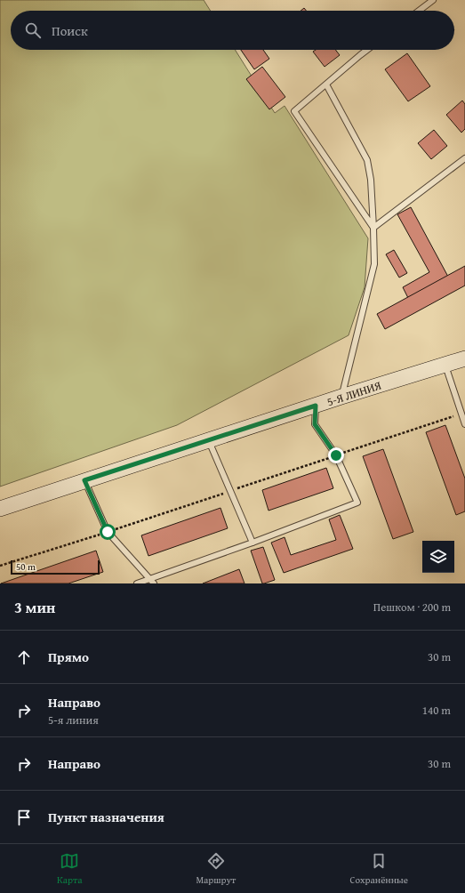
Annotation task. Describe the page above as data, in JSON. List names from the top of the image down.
{
  "streets": {
    "street": ["5-Я ЛИНИЯ"]
  },
  "scale_bar": "50 m",
  "page": {
    "search": "Поиск",
    "scale": "50 m",
    "heading": ["3 мин", "Пешком · 200 m"],
    "list": [
      ["Прямо", "30 m"],
      ["Направо", "5-я линия", "140 m"],
      ["Направо", "30 m"],
      "Пункт назначения"
    ],
    "nav": ["Карта", "Маршрут", "Сохранённые"]
  }
}
